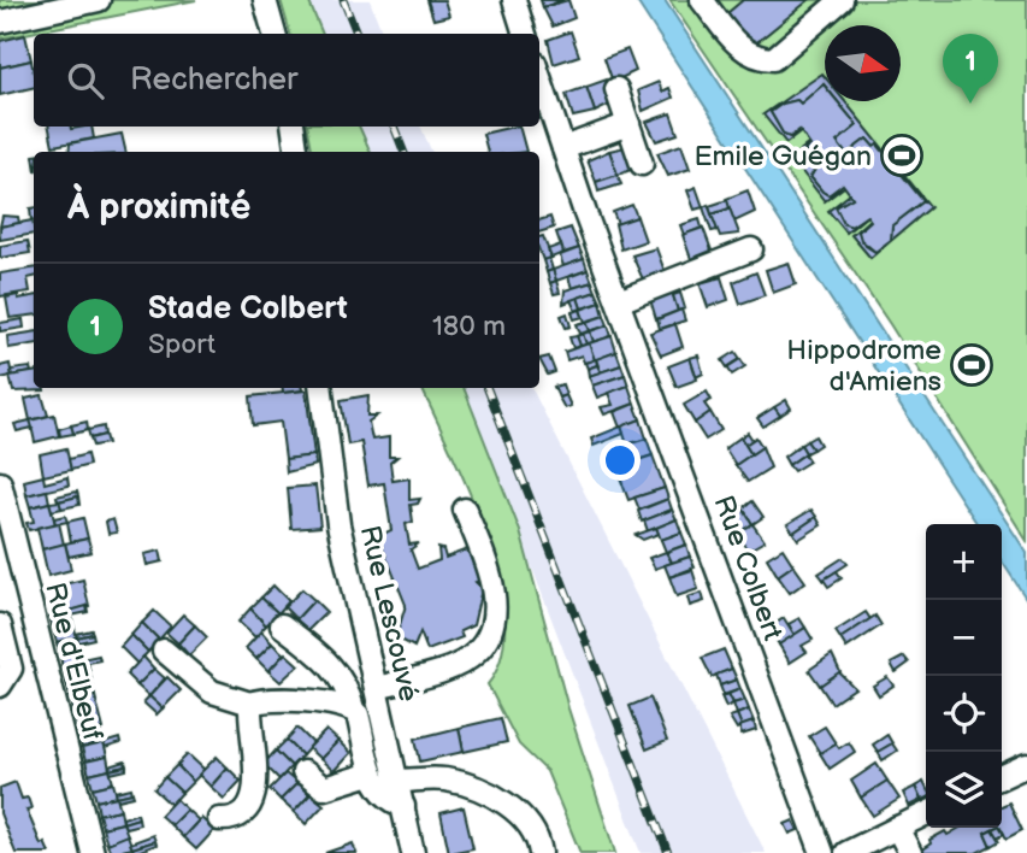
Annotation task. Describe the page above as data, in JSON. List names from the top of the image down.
{
  "streets": {
    "street": ["Rue Colbert", "Rue Lescouvé", "Rue d'Elbeuf"]
  },
  "places": {
    "sports": ["Emile Guégan", "Hippodrome d'Amiens"]
  },
  "north": "right",
  "page": {
    "pins": "1",
    "search": "Rechercher",
    "heading": "À proximité",
    "list": [
      {
        "mark": "1",
        "name": "Stade Colbert",
        "note": "Sport",
        "value": "180 m"
      }
    ],
    "map_buttons": ["+", "−"]
  }
}
